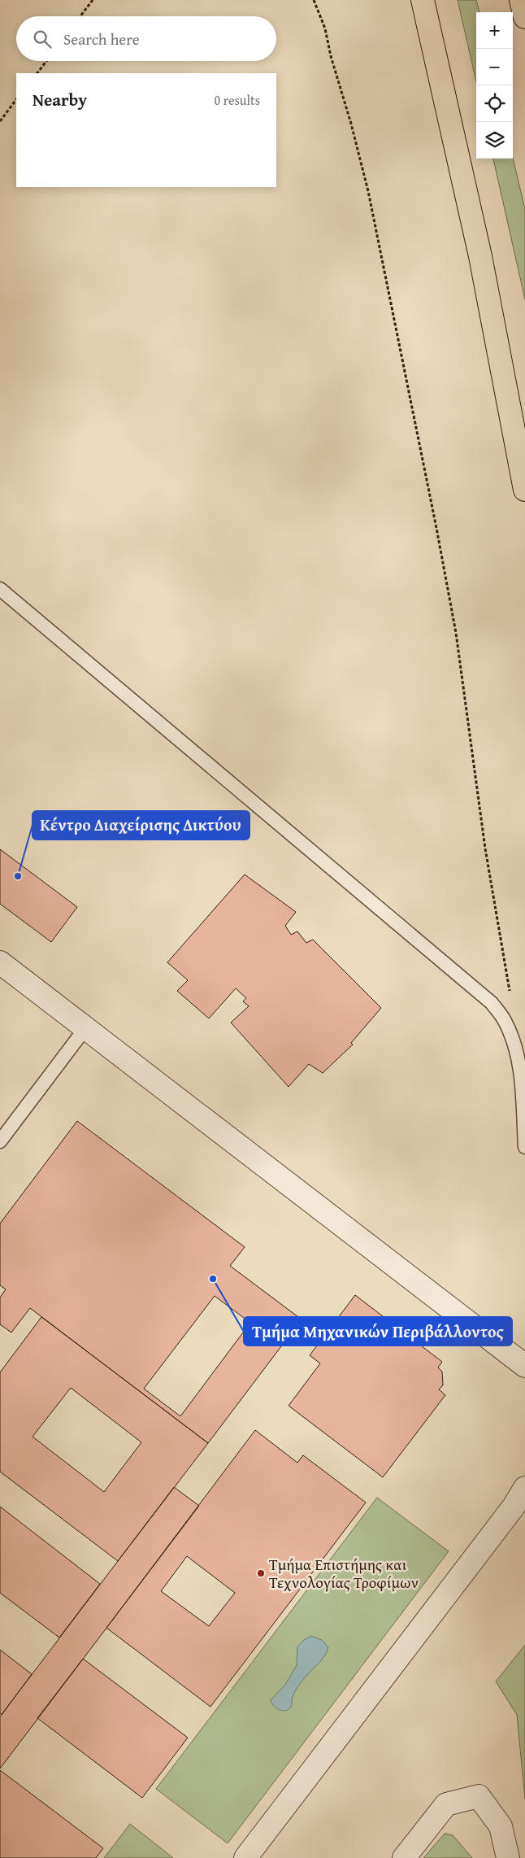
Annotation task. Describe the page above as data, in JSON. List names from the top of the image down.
{
  "places": ["Κέντρο Διαχείρισης Δικτύου", "Τμήμα Μηχανικών Περιβάλλοντος", "Τμήμα Επιστήμης και Τεχνολογίας Τροφίμων"],
  "page": {
    "map_buttons": ["+", "−"],
    "search": "Search here",
    "heading": ["Nearby", "0 results"]
  }
}
